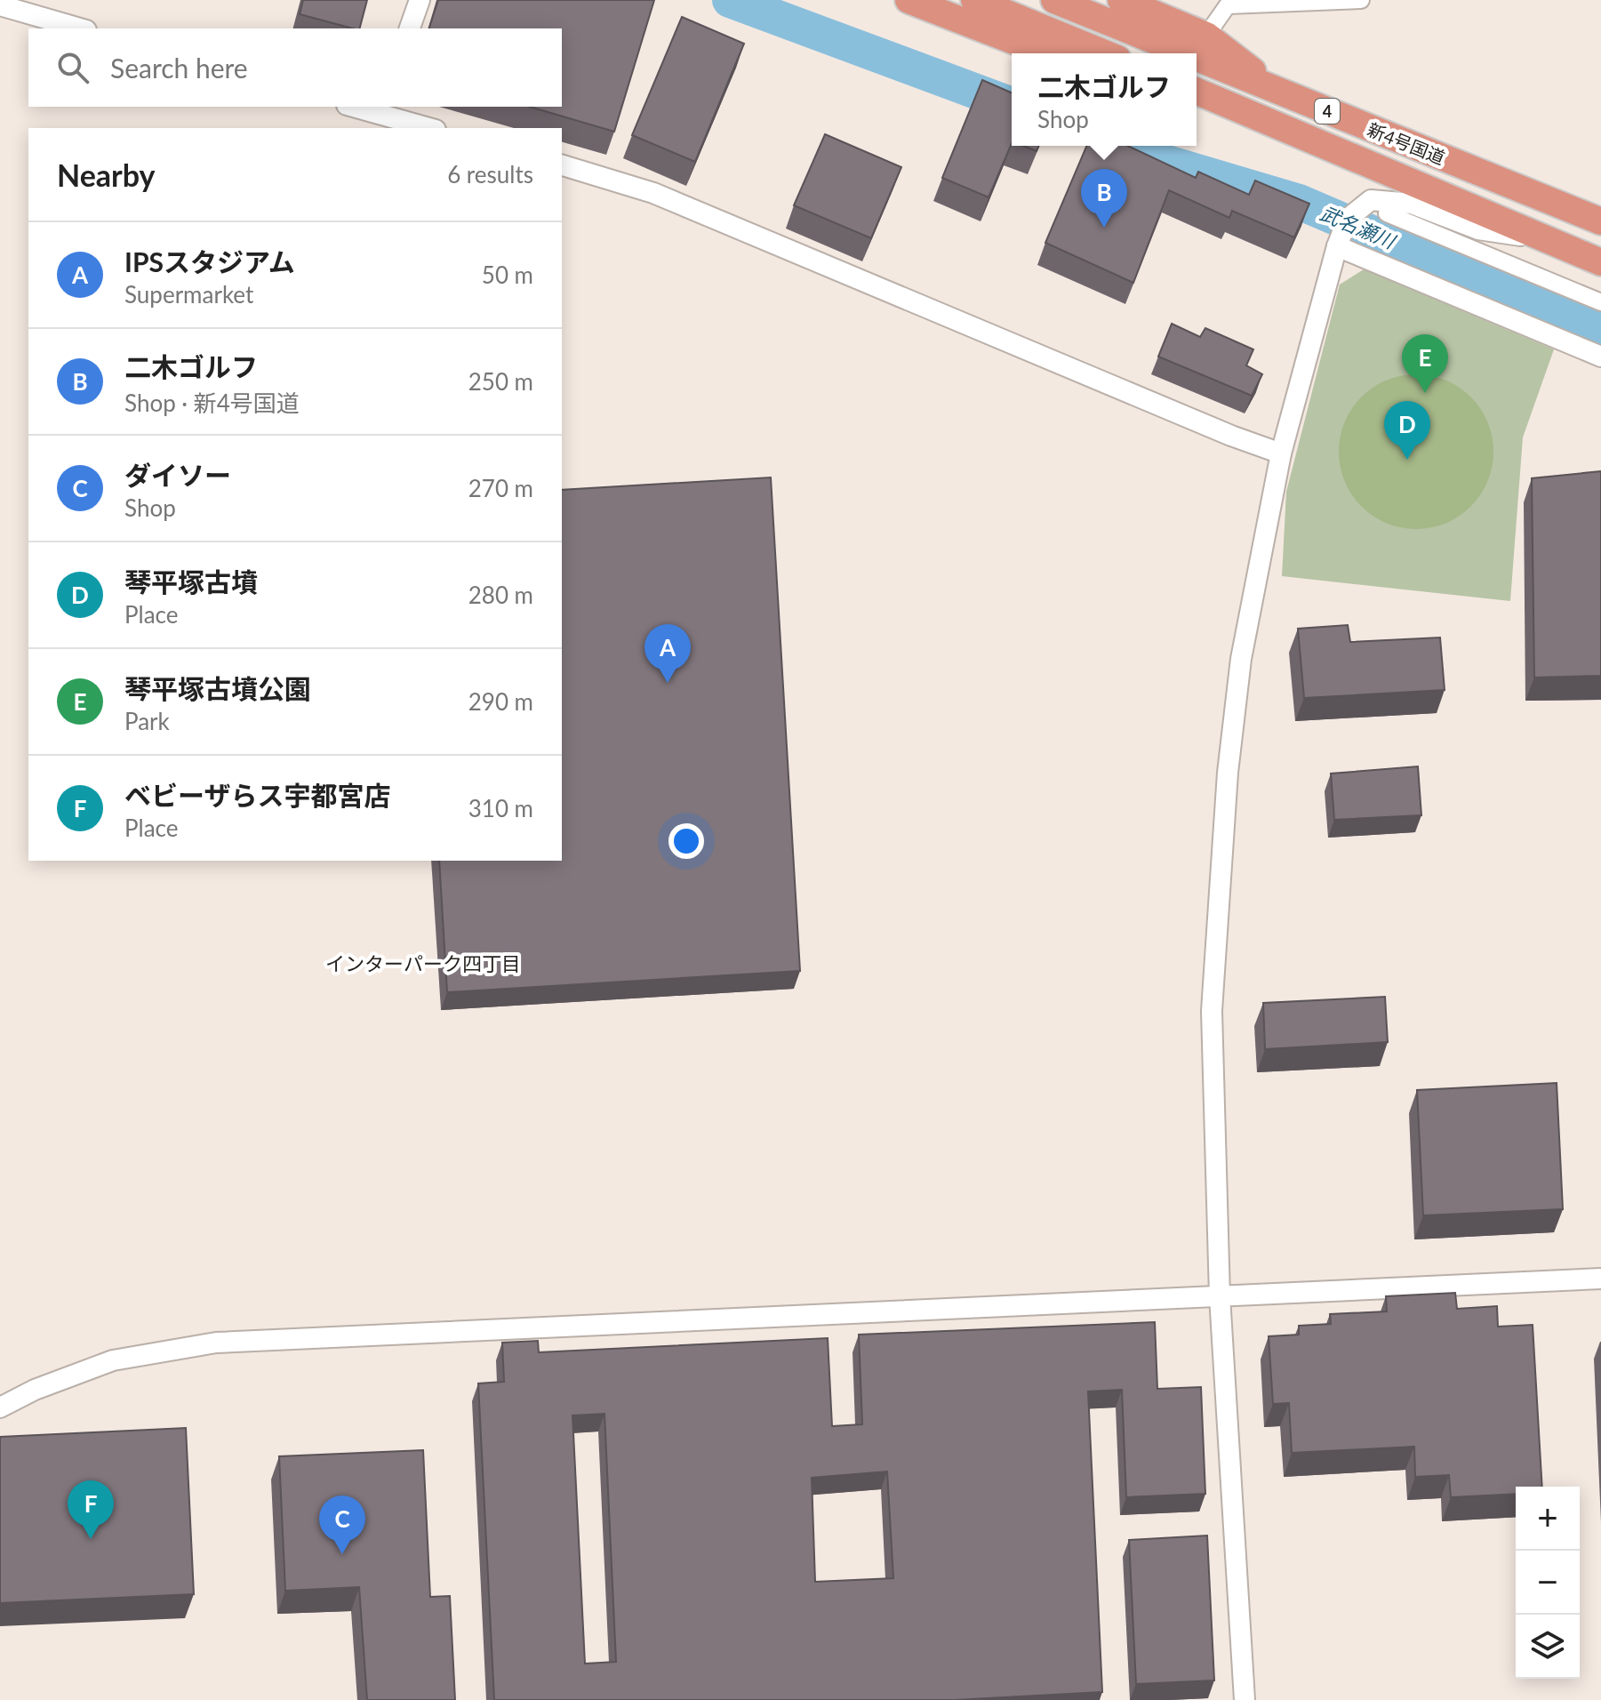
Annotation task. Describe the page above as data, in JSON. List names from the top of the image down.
{
  "streets": {
    "highway": ["4", "新4号国道"]
  },
  "districts": ["インターパーク四丁目"],
  "water": ["武名瀬川"],
  "page": {
    "search": "Search here",
    "popup": ["二木ゴルフ", "Shop"],
    "heading": ["Nearby", "6 results"],
    "pins": [
      "B",
      "E",
      "D",
      "A",
      "F",
      "C"
    ],
    "list": [
      {
        "mark": "A",
        "name": "IPSスタジアム",
        "note": "Supermarket",
        "value": "50 m"
      },
      {
        "mark": "B",
        "name": "二木ゴルフ",
        "note": "Shop · 新4号国道",
        "value": "250 m"
      },
      {
        "mark": "C",
        "name": "ダイソー",
        "note": "Shop",
        "value": "270 m"
      },
      {
        "mark": "D",
        "name": "琴平塚古墳",
        "note": "Place",
        "value": "280 m"
      },
      {
        "mark": "E",
        "name": "琴平塚古墳公園",
        "note": "Park",
        "value": "290 m"
      },
      {
        "mark": "F",
        "name": "ベビーザらス宇都宮店",
        "note": "Place",
        "value": "310 m"
      }
    ],
    "map_buttons": ["+", "−"]
  }
}
